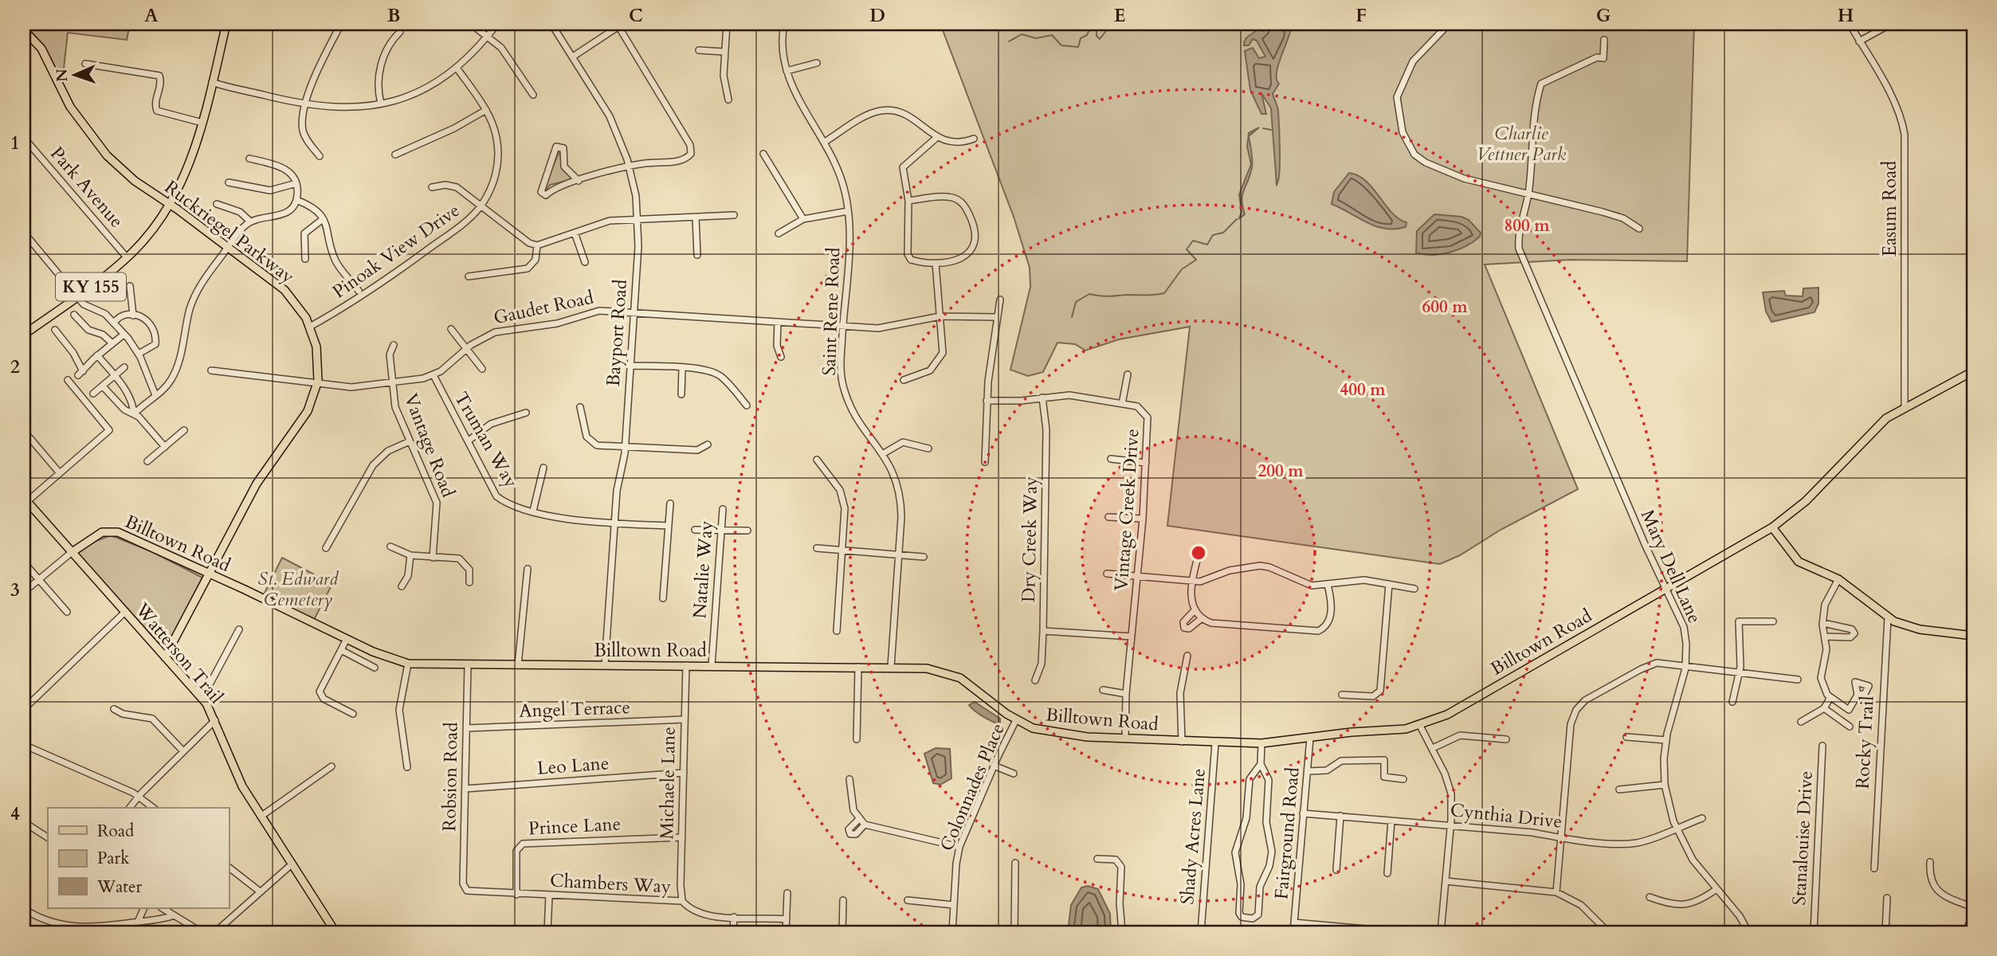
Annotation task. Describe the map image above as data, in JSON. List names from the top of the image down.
{
  "streets": {
    "main road": [
      "Ruckriegel Parkway",
      "KY 155",
      "Billtown Road",
      "Watterson Trail"
    ],
    "street": [
      "Park Avenue",
      "Easum Road",
      "Pinoak View Drive",
      "Gaudet Road",
      "Saint Rene Road",
      "Bayport Road",
      "Truman Way",
      "Vantage Road",
      "Vintage Creek Drive",
      "Dry Creek Way",
      "Mary Dell Lane",
      "Natalie Way",
      "Angel Terrace",
      "Rocky Trail",
      "Leo Lane",
      "Robsion Road",
      "Michaele Lane",
      "Colonnades Place",
      "Cynthia Drive",
      "Prince Lane",
      "Fairground Road",
      "Shady Acres Lane",
      "Stanalouise Drive",
      "Chambers Way"
    ]
  },
  "crossings": [
    ["Park Avenue", "KY 155"],
    ["Easum Road", "Billtown Road"],
    ["Ruckriegel Parkway", "Pinoak View Drive"],
    ["Ruckriegel Parkway", "KY 155"],
    ["Ruckriegel Parkway", "Gaudet Road"],
    ["Ruckriegel Parkway", "Billtown Road"],
    ["Ruckriegel Parkway", "Watterson Trail"],
    ["Gaudet Road", "Saint Rene Road"],
    ["Gaudet Road", "Bayport Road"],
    ["Gaudet Road", "Truman Way"],
    ["Gaudet Road", "Vantage Road"],
    ["Saint Rene Road", "Billtown Road"],
    ["Bayport Road", "Truman Way"],
    ["Bayport Road", "Billtown Road"],
    ["Vintage Creek Drive", "Dry Creek Way"],
    ["Vintage Creek Drive", "Billtown Road"],
    ["Billtown Road", "Mary Dell Lane"],
    ["Billtown Road", "Natalie Way"],
    ["Billtown Road", "Watterson Trail"],
    ["Billtown Road", "Robsion Road"],
    ["Billtown Road", "Michaele Lane"],
    ["Billtown Road", "Colonnades Place"],
    ["Billtown Road", "Fairground Road"],
    ["Billtown Road", "Shady Acres Lane"],
    ["Mary Dell Lane", "Cynthia Drive"],
    ["Angel Terrace", "Robsion Road"],
    ["Angel Terrace", "Michaele Lane"],
    ["Leo Lane", "Robsion Road"],
    ["Leo Lane", "Michaele Lane"],
    ["Robsion Road", "Chambers Way"],
    ["Michaele Lane", "Prince Lane"],
    ["Michaele Lane", "Chambers Way"],
    ["Cynthia Drive", "Fairground Road"],
    ["Prince Lane", "Chambers Way"]
  ],
  "parks": ["Charlie Vettner Park", "St. Edward Cemetery"],
  "legend": ["Road", "Park", "Water"],
  "north": "left",
  "grid": {
    "columns": [
      "A",
      "B",
      "C",
      "D",
      "E",
      "F",
      "G",
      "H"
    ],
    "rows": [
      "1",
      "2",
      "3",
      "4"
    ]
  },
  "rings": [
    "800 m",
    "600 m",
    "400 m",
    "200 m"
  ]
}
